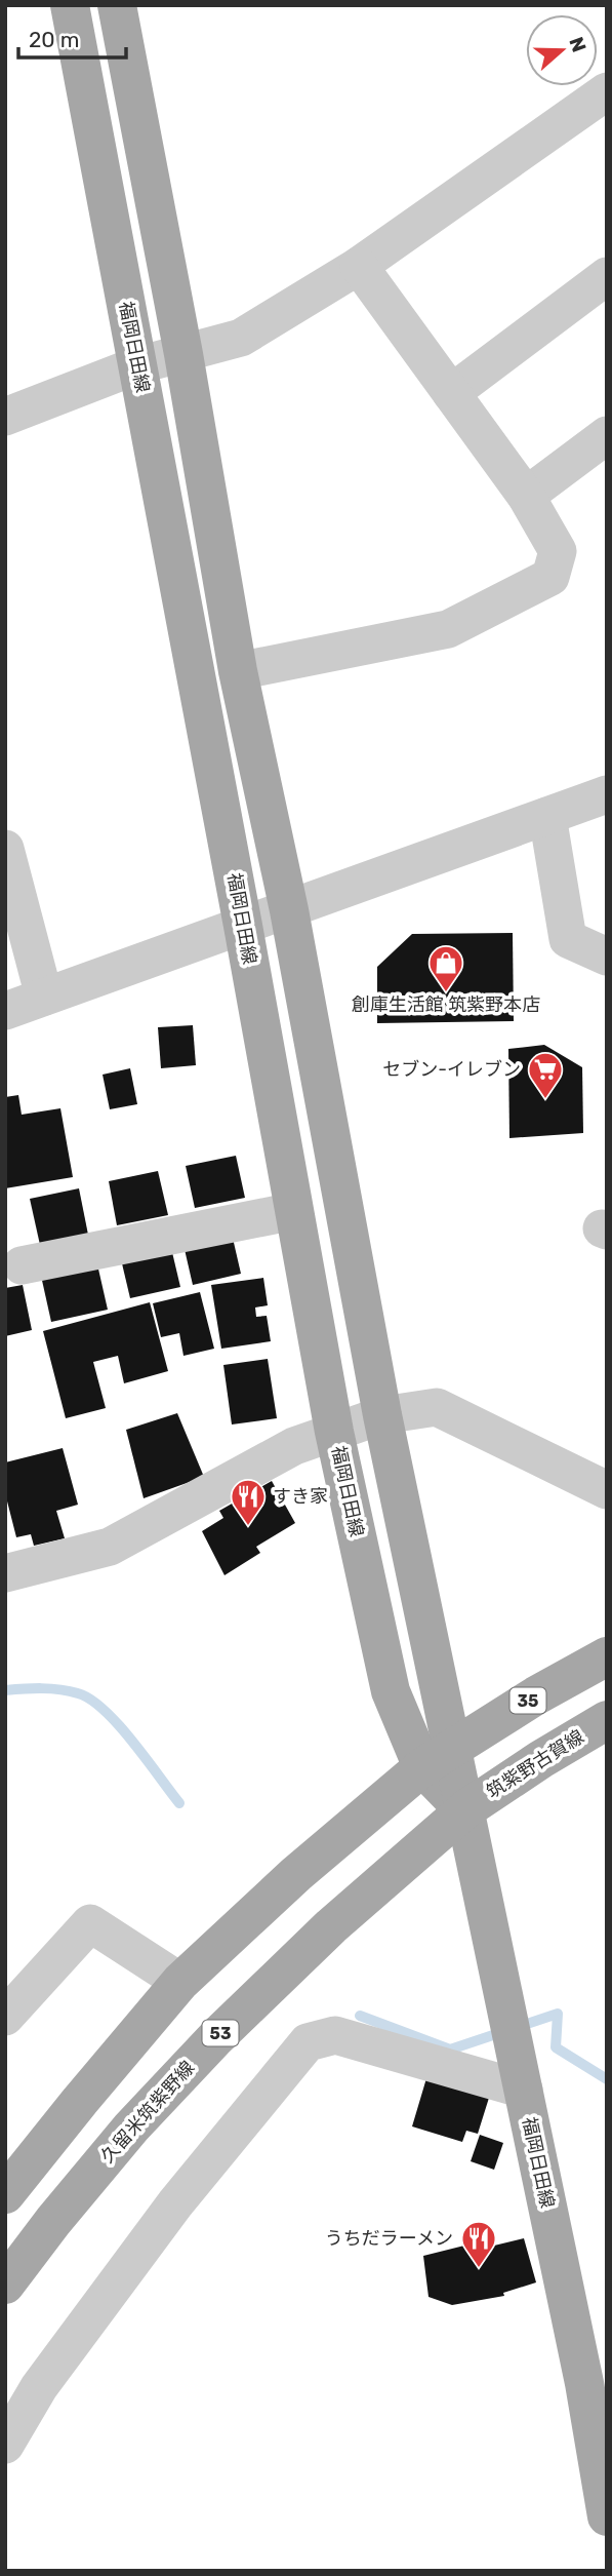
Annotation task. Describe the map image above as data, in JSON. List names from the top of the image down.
{
  "streets": {
    "main road": [
      "福岡日田線",
      "35",
      "筑紫野古賀線",
      "53",
      "久留米筑紫野線"
    ]
  },
  "crossings": [
    ["福岡日田線", "35"],
    ["福岡日田線", "筑紫野古賀線"],
    ["福岡日田線", "久留米筑紫野線"],
    ["筑紫野古賀線", "久留米筑紫野線"]
  ],
  "places": {
    "shop": ["創庫生活館 筑紫野本店"],
    "supermarket": ["セブン-イレブン"],
    "restaurant": ["すき家", "うちだラーメン"]
  },
  "scale_bar": "20 m",
  "north": "right"
}
